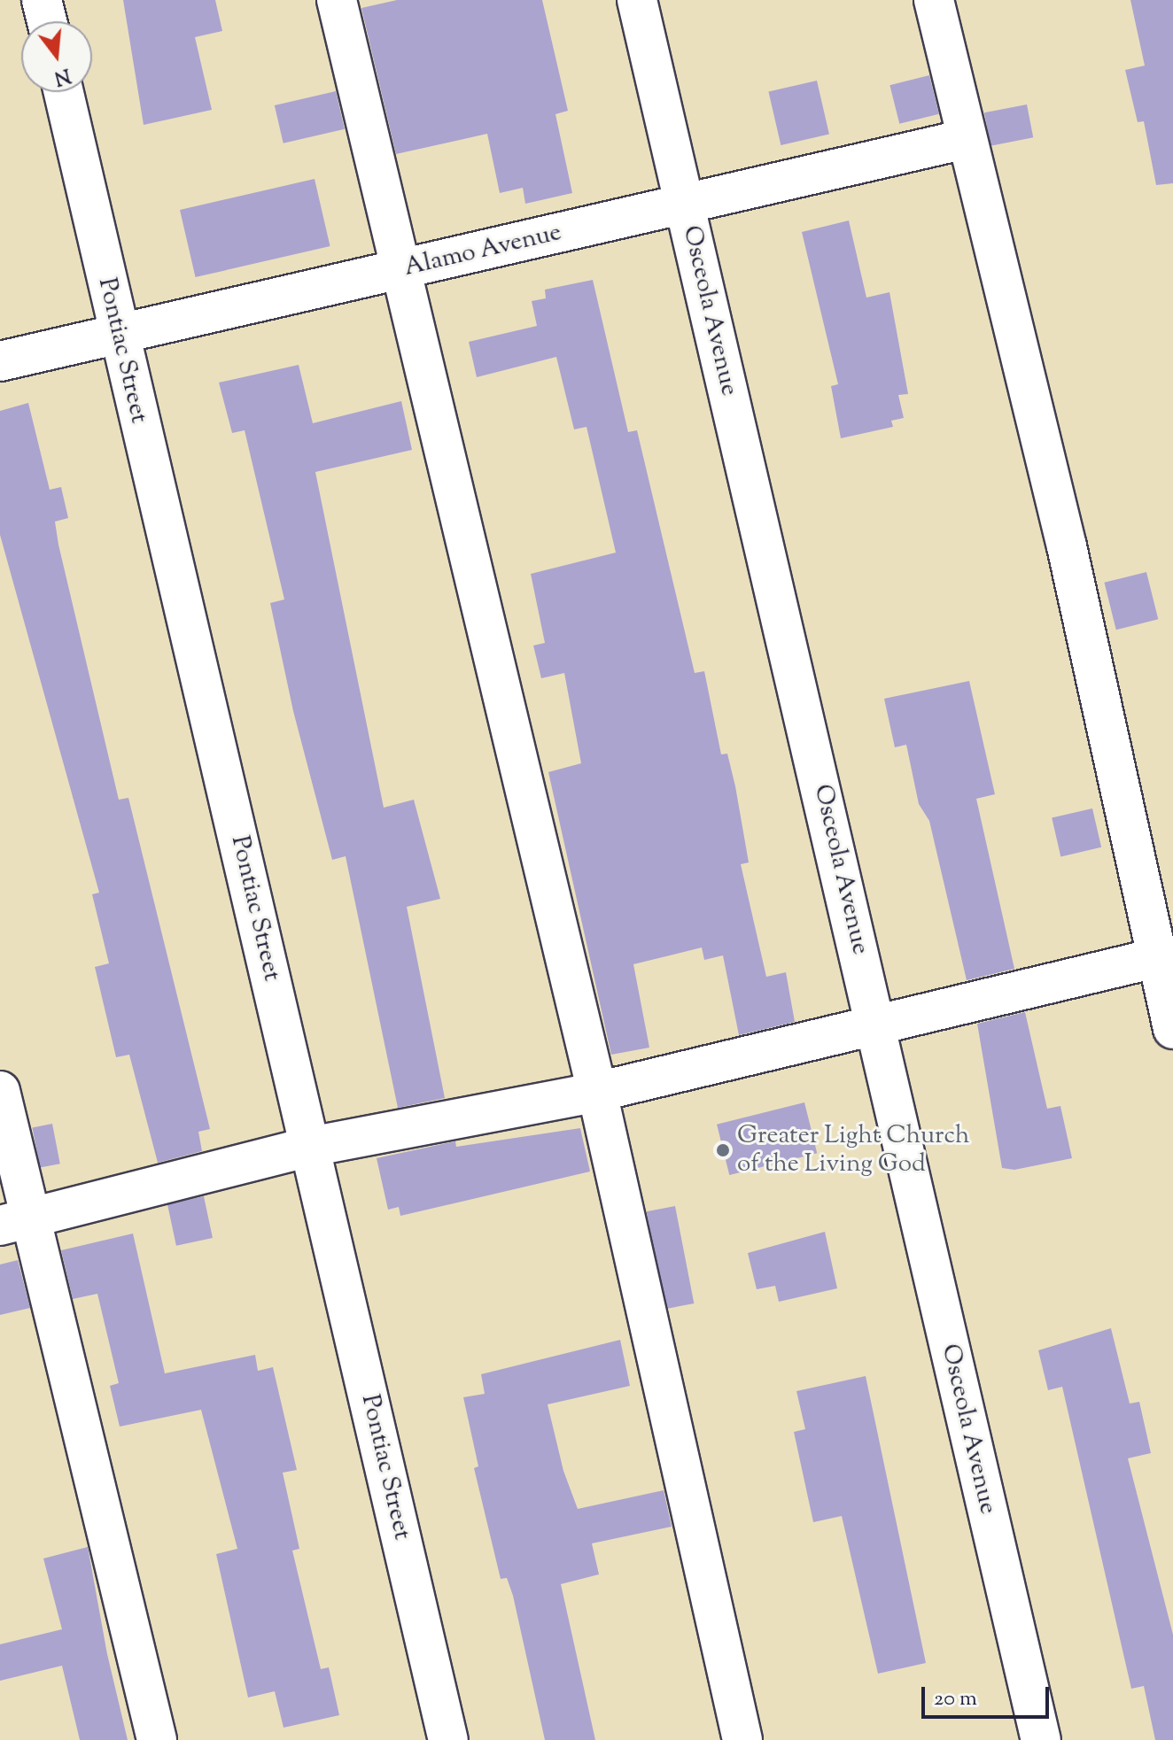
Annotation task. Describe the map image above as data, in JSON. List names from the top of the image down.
{
  "streets": {
    "street": ["Alamo Avenue", "Osceola Avenue", "Pontiac Street"]
  },
  "crossings": [
    ["Alamo Avenue", "Osceola Avenue"],
    ["Alamo Avenue", "Pontiac Street"]
  ],
  "places": ["Greater Light Church of the Living God"],
  "scale_bar": "20 m",
  "north": "bottom"
}
